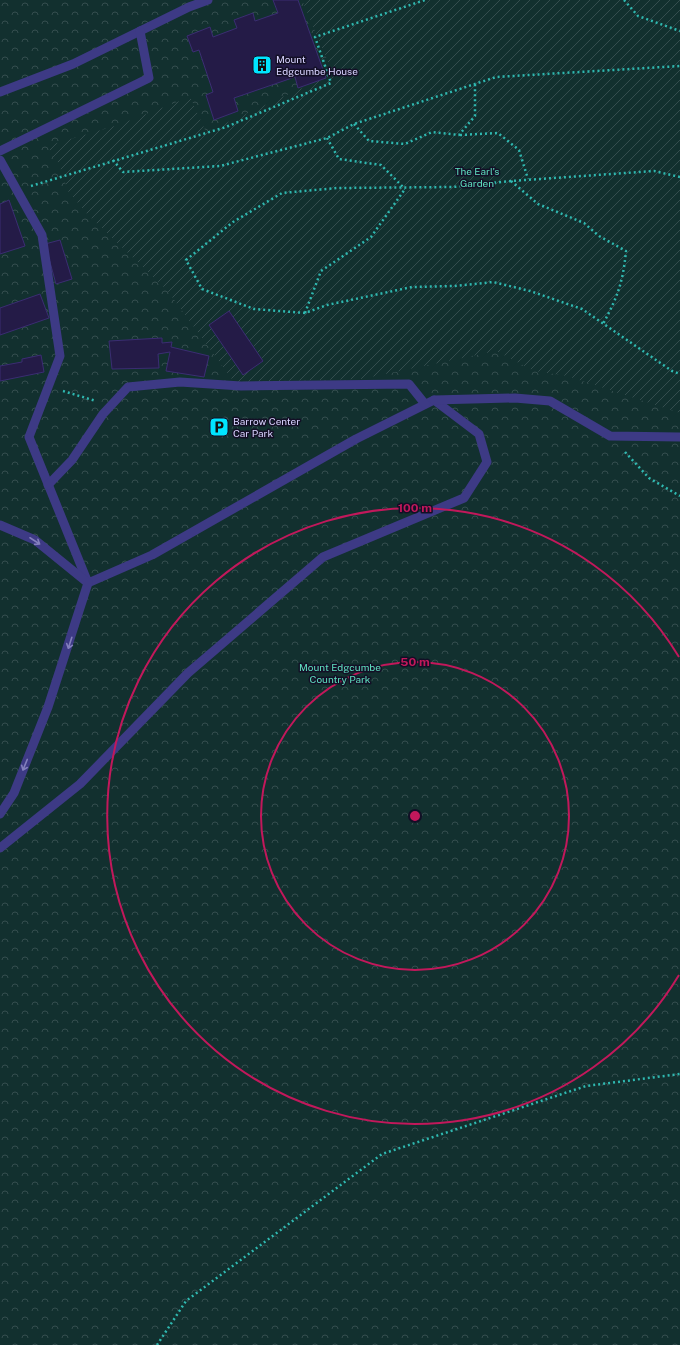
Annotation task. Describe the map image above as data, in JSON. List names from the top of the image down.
{
  "parks": ["The Earl's Garden", "Mount Edgcumbe Country Park"],
  "places": {
    "building": ["Mount Edgcumbe House"],
    "parking": ["Barrow Center Car Park"]
  },
  "rings": ["100 m", "50 m"]
}
